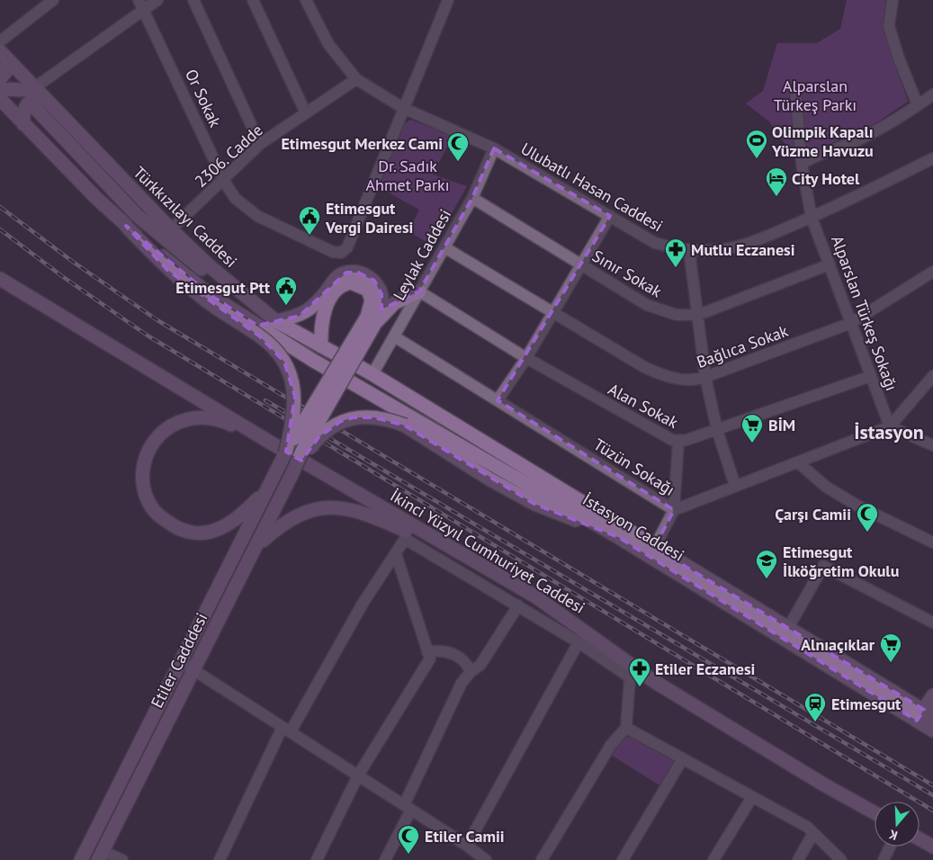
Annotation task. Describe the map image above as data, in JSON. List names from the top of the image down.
{
  "streets": {
    "main road": [
      "Türkkızılayı Caddesi",
      "İstasyon Caddesi",
      "İkinci Yüzyıl Cumhuriyet Caddesi",
      "Etiler Cadddesi"
    ],
    "street": [
      "Or Sokak",
      "2306. Cadde",
      "Ulubatlı Hasan Caddesi",
      "Leylak Caddesi",
      "Sınır Sokak",
      "Alparslan Türkeş Sokağı",
      "Bağlıca Sokak",
      "Alan Sokak",
      "Tüzün Sokağı"
    ]
  },
  "crossings": [
    ["Or Sokak", "2306. Cadde"],
    ["Or Sokak", "Ulubatlı Hasan Caddesi"],
    ["2306. Cadde", "Ulubatlı Hasan Caddesi"],
    ["2306. Cadde", "Türkkızılayı Caddesi"],
    ["Ulubatlı Hasan Caddesi", "Leylak Caddesi"],
    ["Ulubatlı Hasan Caddesi", "Alparslan Türkeş Sokağı"],
    ["Türkkızılayı Caddesi", "Leylak Caddesi"],
    ["Türkkızılayı Caddesi", "İstasyon Caddesi"],
    ["Leylak Caddesi", "Sınır Sokak"],
    ["Leylak Caddesi", "Bağlıca Sokak"],
    ["Leylak Caddesi", "Alan Sokak"],
    ["Leylak Caddesi", "Tüzün Sokağı"],
    ["Leylak Caddesi", "İstasyon Caddesi"],
    ["Sınır Sokak", "Alparslan Türkeş Sokağı"],
    ["Alparslan Türkeş Sokağı", "Bağlıca Sokak"],
    ["Alparslan Türkeş Sokağı", "Alan Sokak"],
    ["Alparslan Türkeş Sokağı", "Tüzün Sokağı"]
  ],
  "districts": ["İstasyon"],
  "parks": ["Alparslan Türkeş Parkı", "Dr. Sadık Ahmet Parkı"],
  "places": {
    "sports": ["Olimpik Kapalı Yüzme Havuzu"],
    "mosque": ["Etimesgut Merkez Cami", "Çarşı Camii", "Etiler Camii"],
    "hotel": ["City Hotel"],
    "public building": ["Etimesgut Vergi Dairesi", "Etimesgut Ptt"],
    "pharmacy": ["Mutlu Eczanesi", "Etiler Eczanesi"],
    "supermarket": ["BİM", "Alnıaçıklar"],
    "school or university": ["Etimesgut İlköğretim Okulu"],
    "station": ["Etimesgut"]
  },
  "north": "bottom"
}
